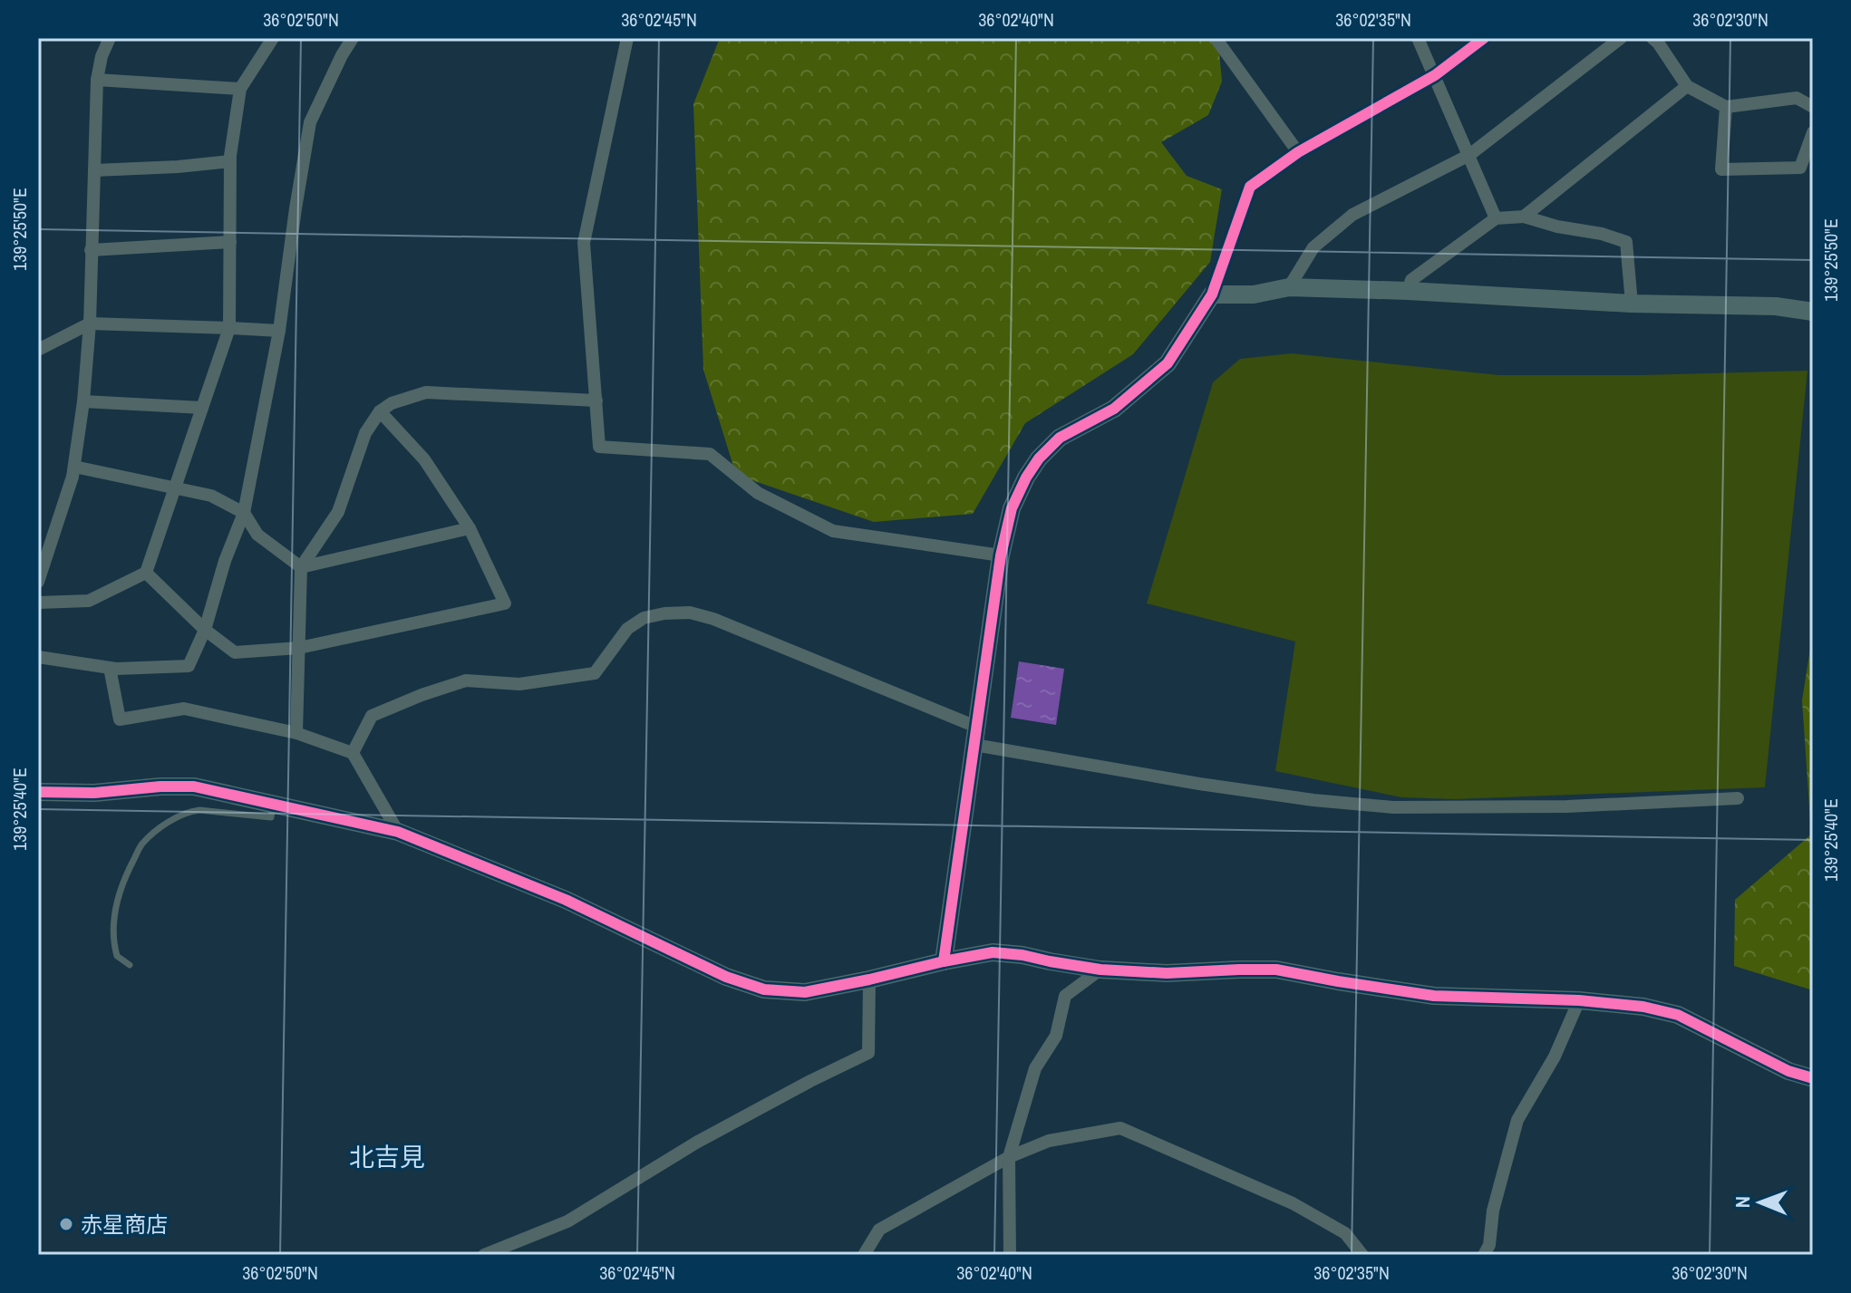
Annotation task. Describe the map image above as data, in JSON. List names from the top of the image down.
{
  "districts": ["北吉見"],
  "places": ["赤星商店"],
  "north": "left",
  "coordinates": [
    "36°02'50\"N",
    "36°02'45\"N",
    "36°02'40\"N",
    "36°02'35\"N",
    "36°02'30\"N",
    "139°25'50\"E",
    "139°25'40\"E"
  ]
}
